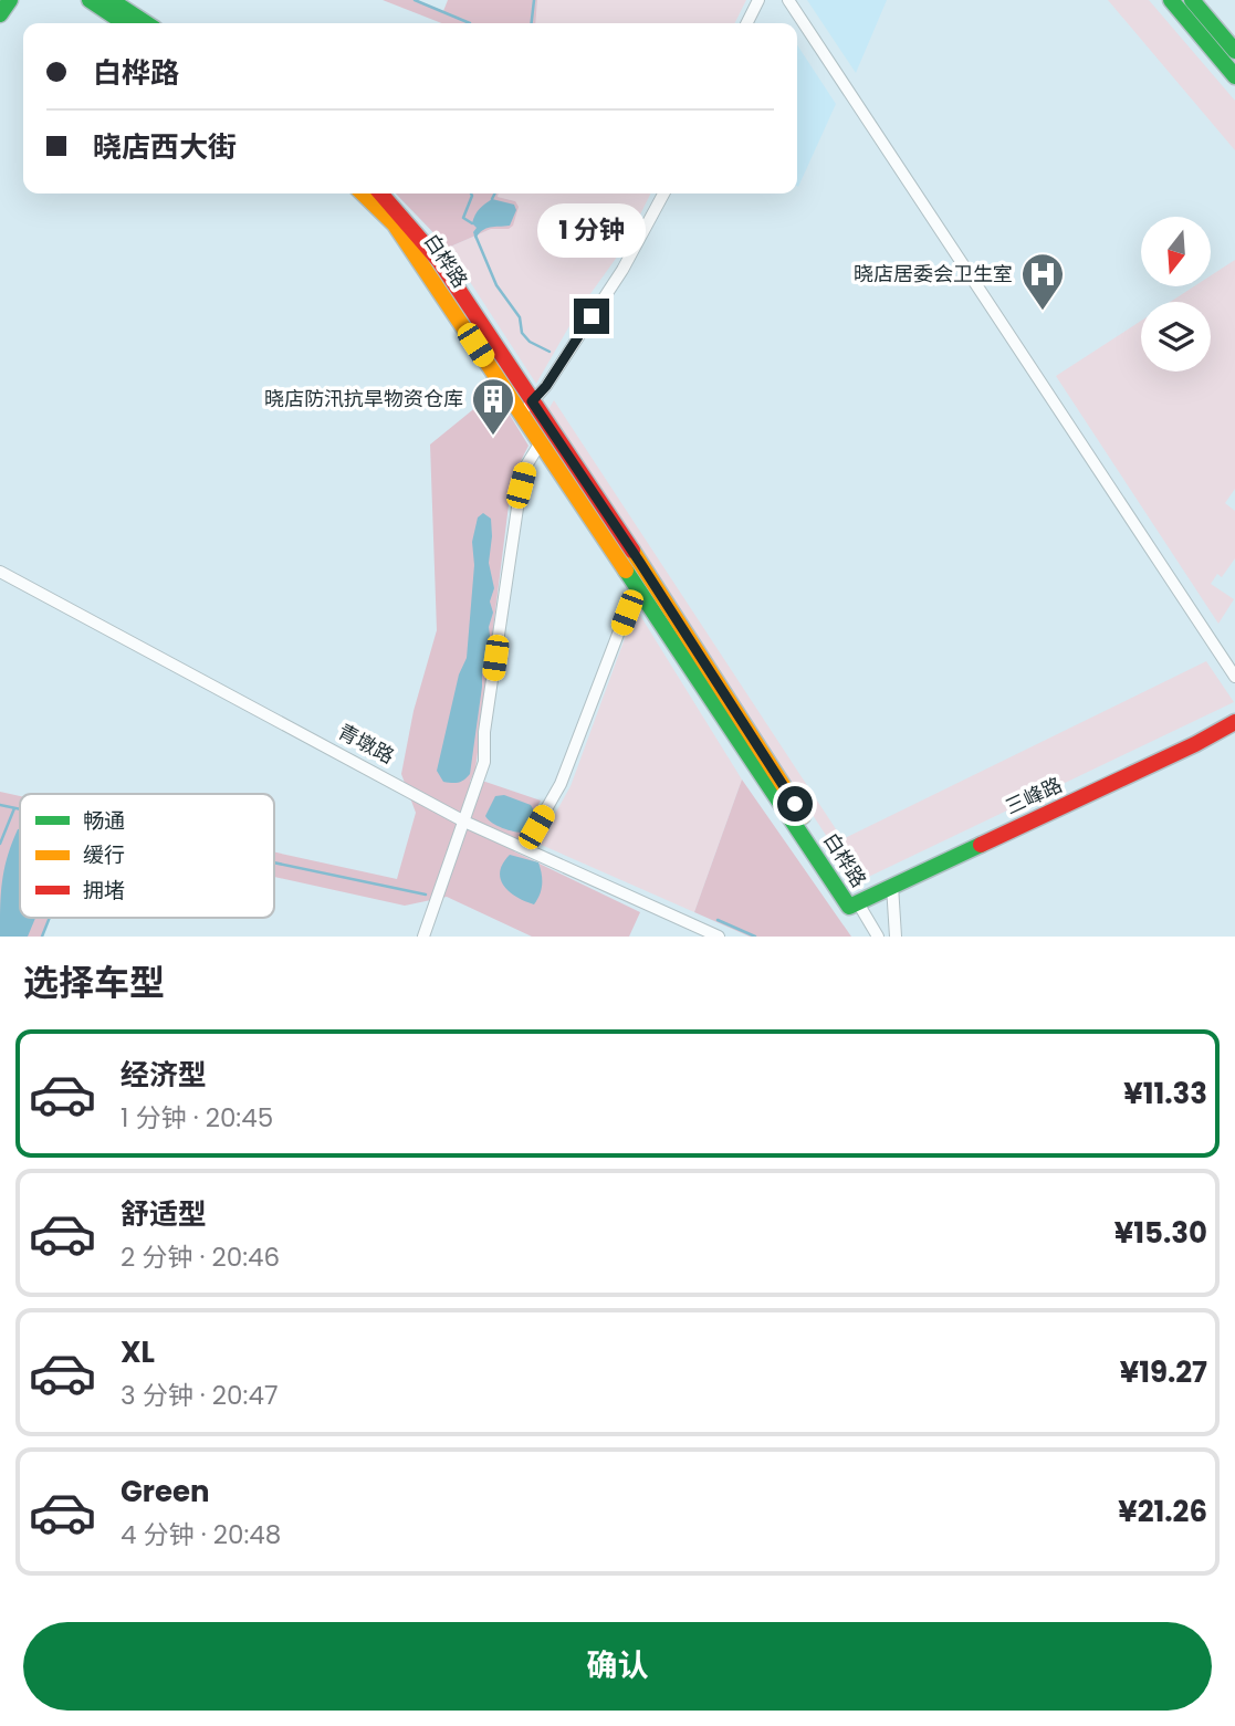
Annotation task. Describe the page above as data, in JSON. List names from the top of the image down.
{
  "streets": {
    "street": ["白桦路", "青墩路", "三峰路"]
  },
  "crossings": [
    ["白桦路", "三峰路"]
  ],
  "places": {
    "hospital": ["晓店居委会卫生室"],
    "building": ["晓店防汛抗旱物资仓库"]
  },
  "legend": ["畅通", "缓行", "拥堵"],
  "north": "bottom",
  "page": {
    "banner": ["白桦路", "晓店西大街"],
    "bubble": "1 分钟",
    "heading": "选择车型",
    "list": [
      {
        "name": "经济型",
        "note": "1 分钟 · 20:45",
        "value": "¥11.33"
      },
      {
        "name": "舒适型",
        "note": "2 分钟 · 20:46",
        "value": "¥15.30"
      },
      {
        "name": "XL",
        "note": "3 分钟 · 20:47",
        "value": "¥19.27"
      },
      {
        "name": "Green",
        "note": "4 分钟 · 20:48",
        "value": "¥21.26"
      }
    ],
    "buttons": "确认"
  }
}
